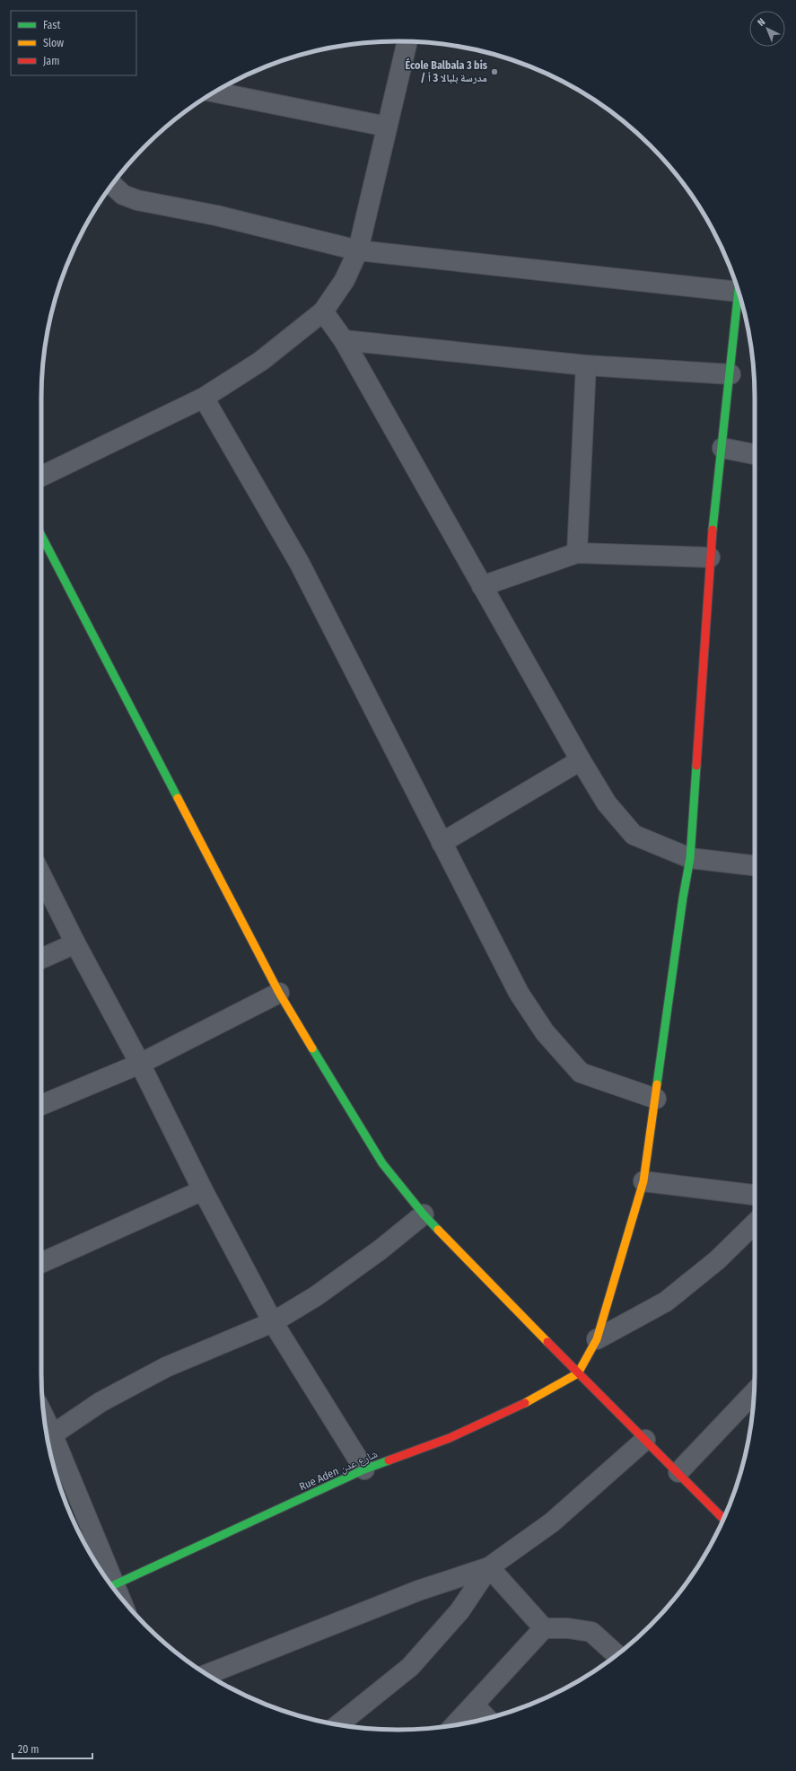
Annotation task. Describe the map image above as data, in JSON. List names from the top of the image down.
{
  "streets": {
    "street": ["Rue Aden شارع عدن"]
  },
  "places": ["École Balbala 3 bis / مدرسة بلبالا 3 أ"],
  "legend": ["Fast", "Slow", "Jam"],
  "scale_bar": "20 m",
  "north": "top left"
}
